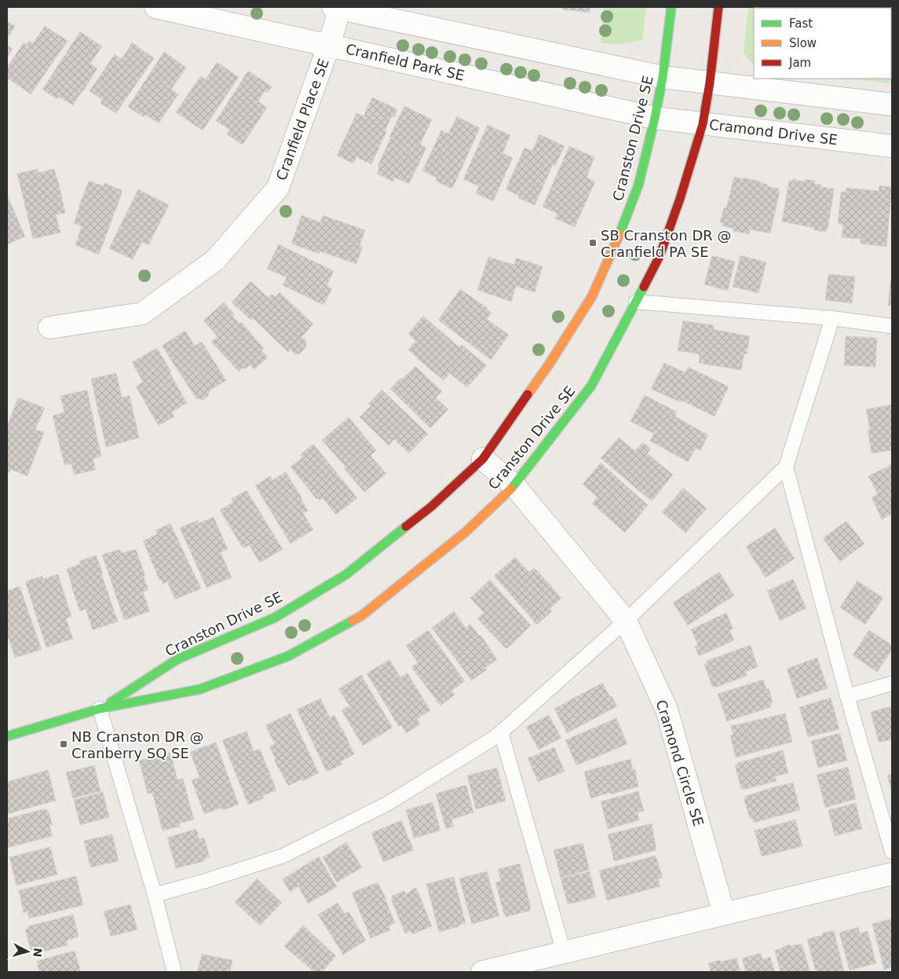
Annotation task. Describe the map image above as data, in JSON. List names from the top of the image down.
{
  "streets": {
    "street": [
      "Cranfield Park SE",
      "Cranfield Place SE",
      "Cramond Drive SE",
      "Cranston Drive SE",
      "Cramond Circle SE"
    ]
  },
  "crossings": [
    ["Cranfield Park SE", "Cranfield Place SE"],
    ["Cranfield Park SE", "Cramond Drive SE"],
    ["Cranfield Park SE", "Cranston Drive SE"],
    ["Cramond Drive SE", "Cranston Drive SE"],
    ["Cranston Drive SE", "Cramond Circle SE"]
  ],
  "places": {
    "transit": ["SB Cranston DR @ Cranfield PA SE", "NB Cranston DR @ Cranberry SQ SE"]
  },
  "legend": ["Fast", "Slow", "Jam"],
  "north": "right"
}
